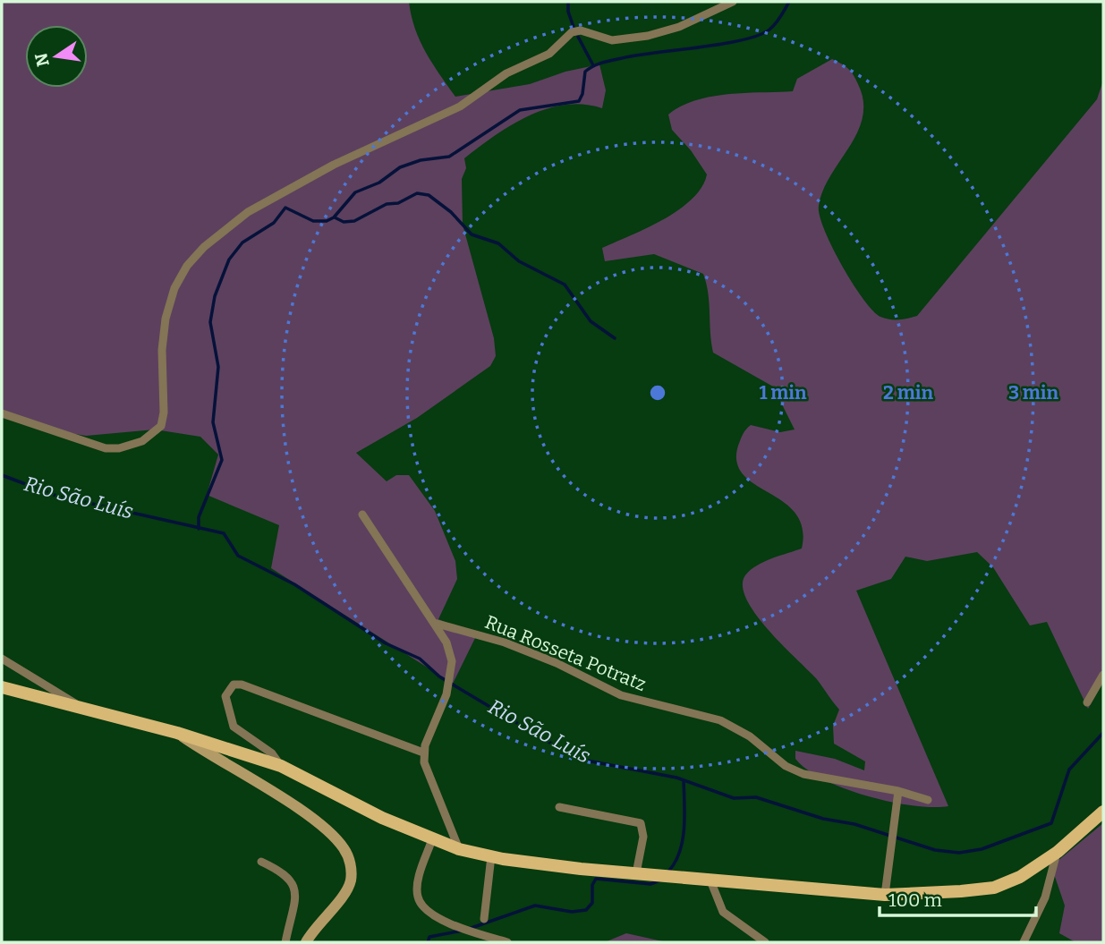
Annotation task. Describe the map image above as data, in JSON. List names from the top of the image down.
{
  "streets": {
    "street": ["Rua Rosseta Potratz"]
  },
  "water": ["Rio São Luís"],
  "scale_bar": "100 m",
  "north": "left",
  "rings": ["1 min", "2 min", "3 min"]
}
